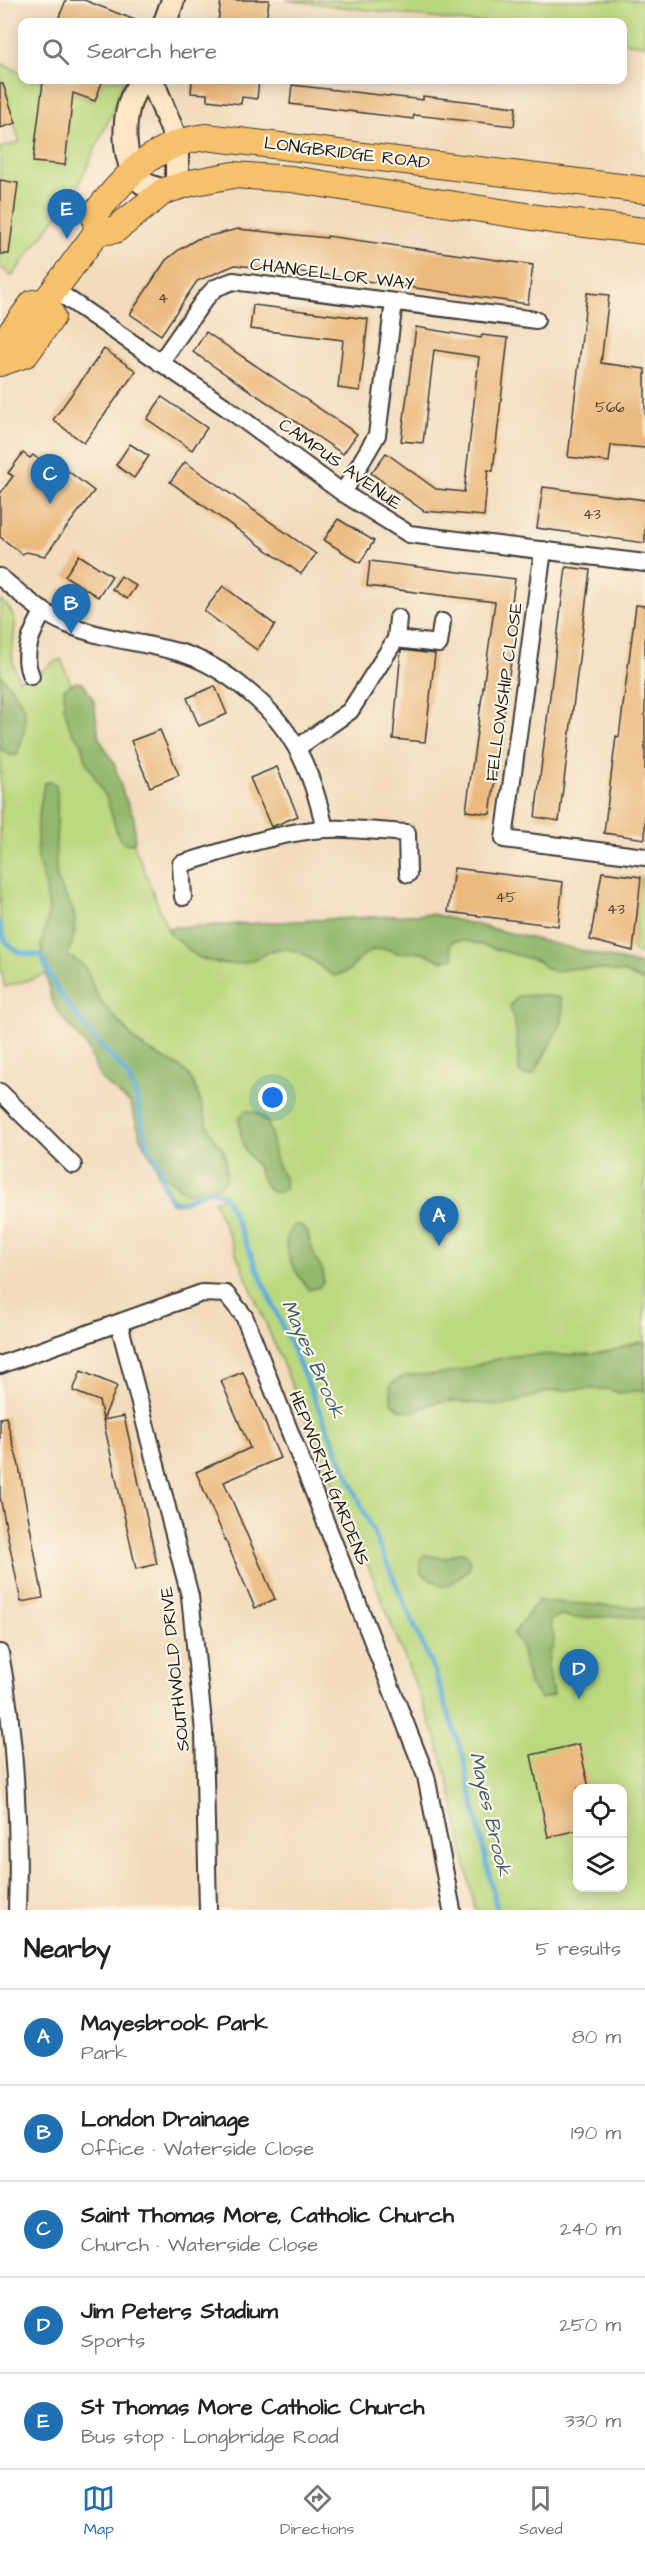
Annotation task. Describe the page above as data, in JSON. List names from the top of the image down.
{
  "streets": {
    "main road": ["LONGBRIDGE ROAD"],
    "street": [
      "CHANCELLOR WAY",
      "CAMPUS AVENUE",
      "FELLOWSHIP CLOSE",
      "HEPWORTH GARDENS",
      "SOUTHWOLD DRIVE"
    ]
  },
  "crossings": [
    ["LONGBRIDGE ROAD", "CAMPUS AVENUE"],
    ["CHANCELLOR WAY", "CAMPUS AVENUE"],
    ["CAMPUS AVENUE", "FELLOWSHIP CLOSE"],
    ["HEPWORTH GARDENS", "SOUTHWOLD DRIVE"]
  ],
  "water": ["Mayes Brook"],
  "house_numbers": [
    "4",
    "566",
    "43",
    "45",
    "43"
  ],
  "page": {
    "search": "Search here",
    "pins": [
      "E",
      "C",
      "B",
      "A",
      "D"
    ],
    "heading": ["Nearby", "5 results"],
    "list": [
      {
        "mark": "A",
        "name": "Mayesbrook Park",
        "note": "Park",
        "value": "80 m"
      },
      {
        "mark": "B",
        "name": "London Drainage",
        "note": "Office · Waterside Close",
        "value": "190 m"
      },
      {
        "mark": "C",
        "name": "Saint Thomas More, Catholic Church",
        "note": "Church · Waterside Close",
        "value": "240 m"
      },
      {
        "mark": "D",
        "name": "Jim Peters Stadium",
        "note": "Sports",
        "value": "250 m"
      },
      {
        "mark": "E",
        "name": "St Thomas More Catholic Church",
        "note": "Bus stop · Longbridge Road",
        "value": "330 m"
      }
    ],
    "nav": ["Map", "Directions", "Saved"]
  }
}
